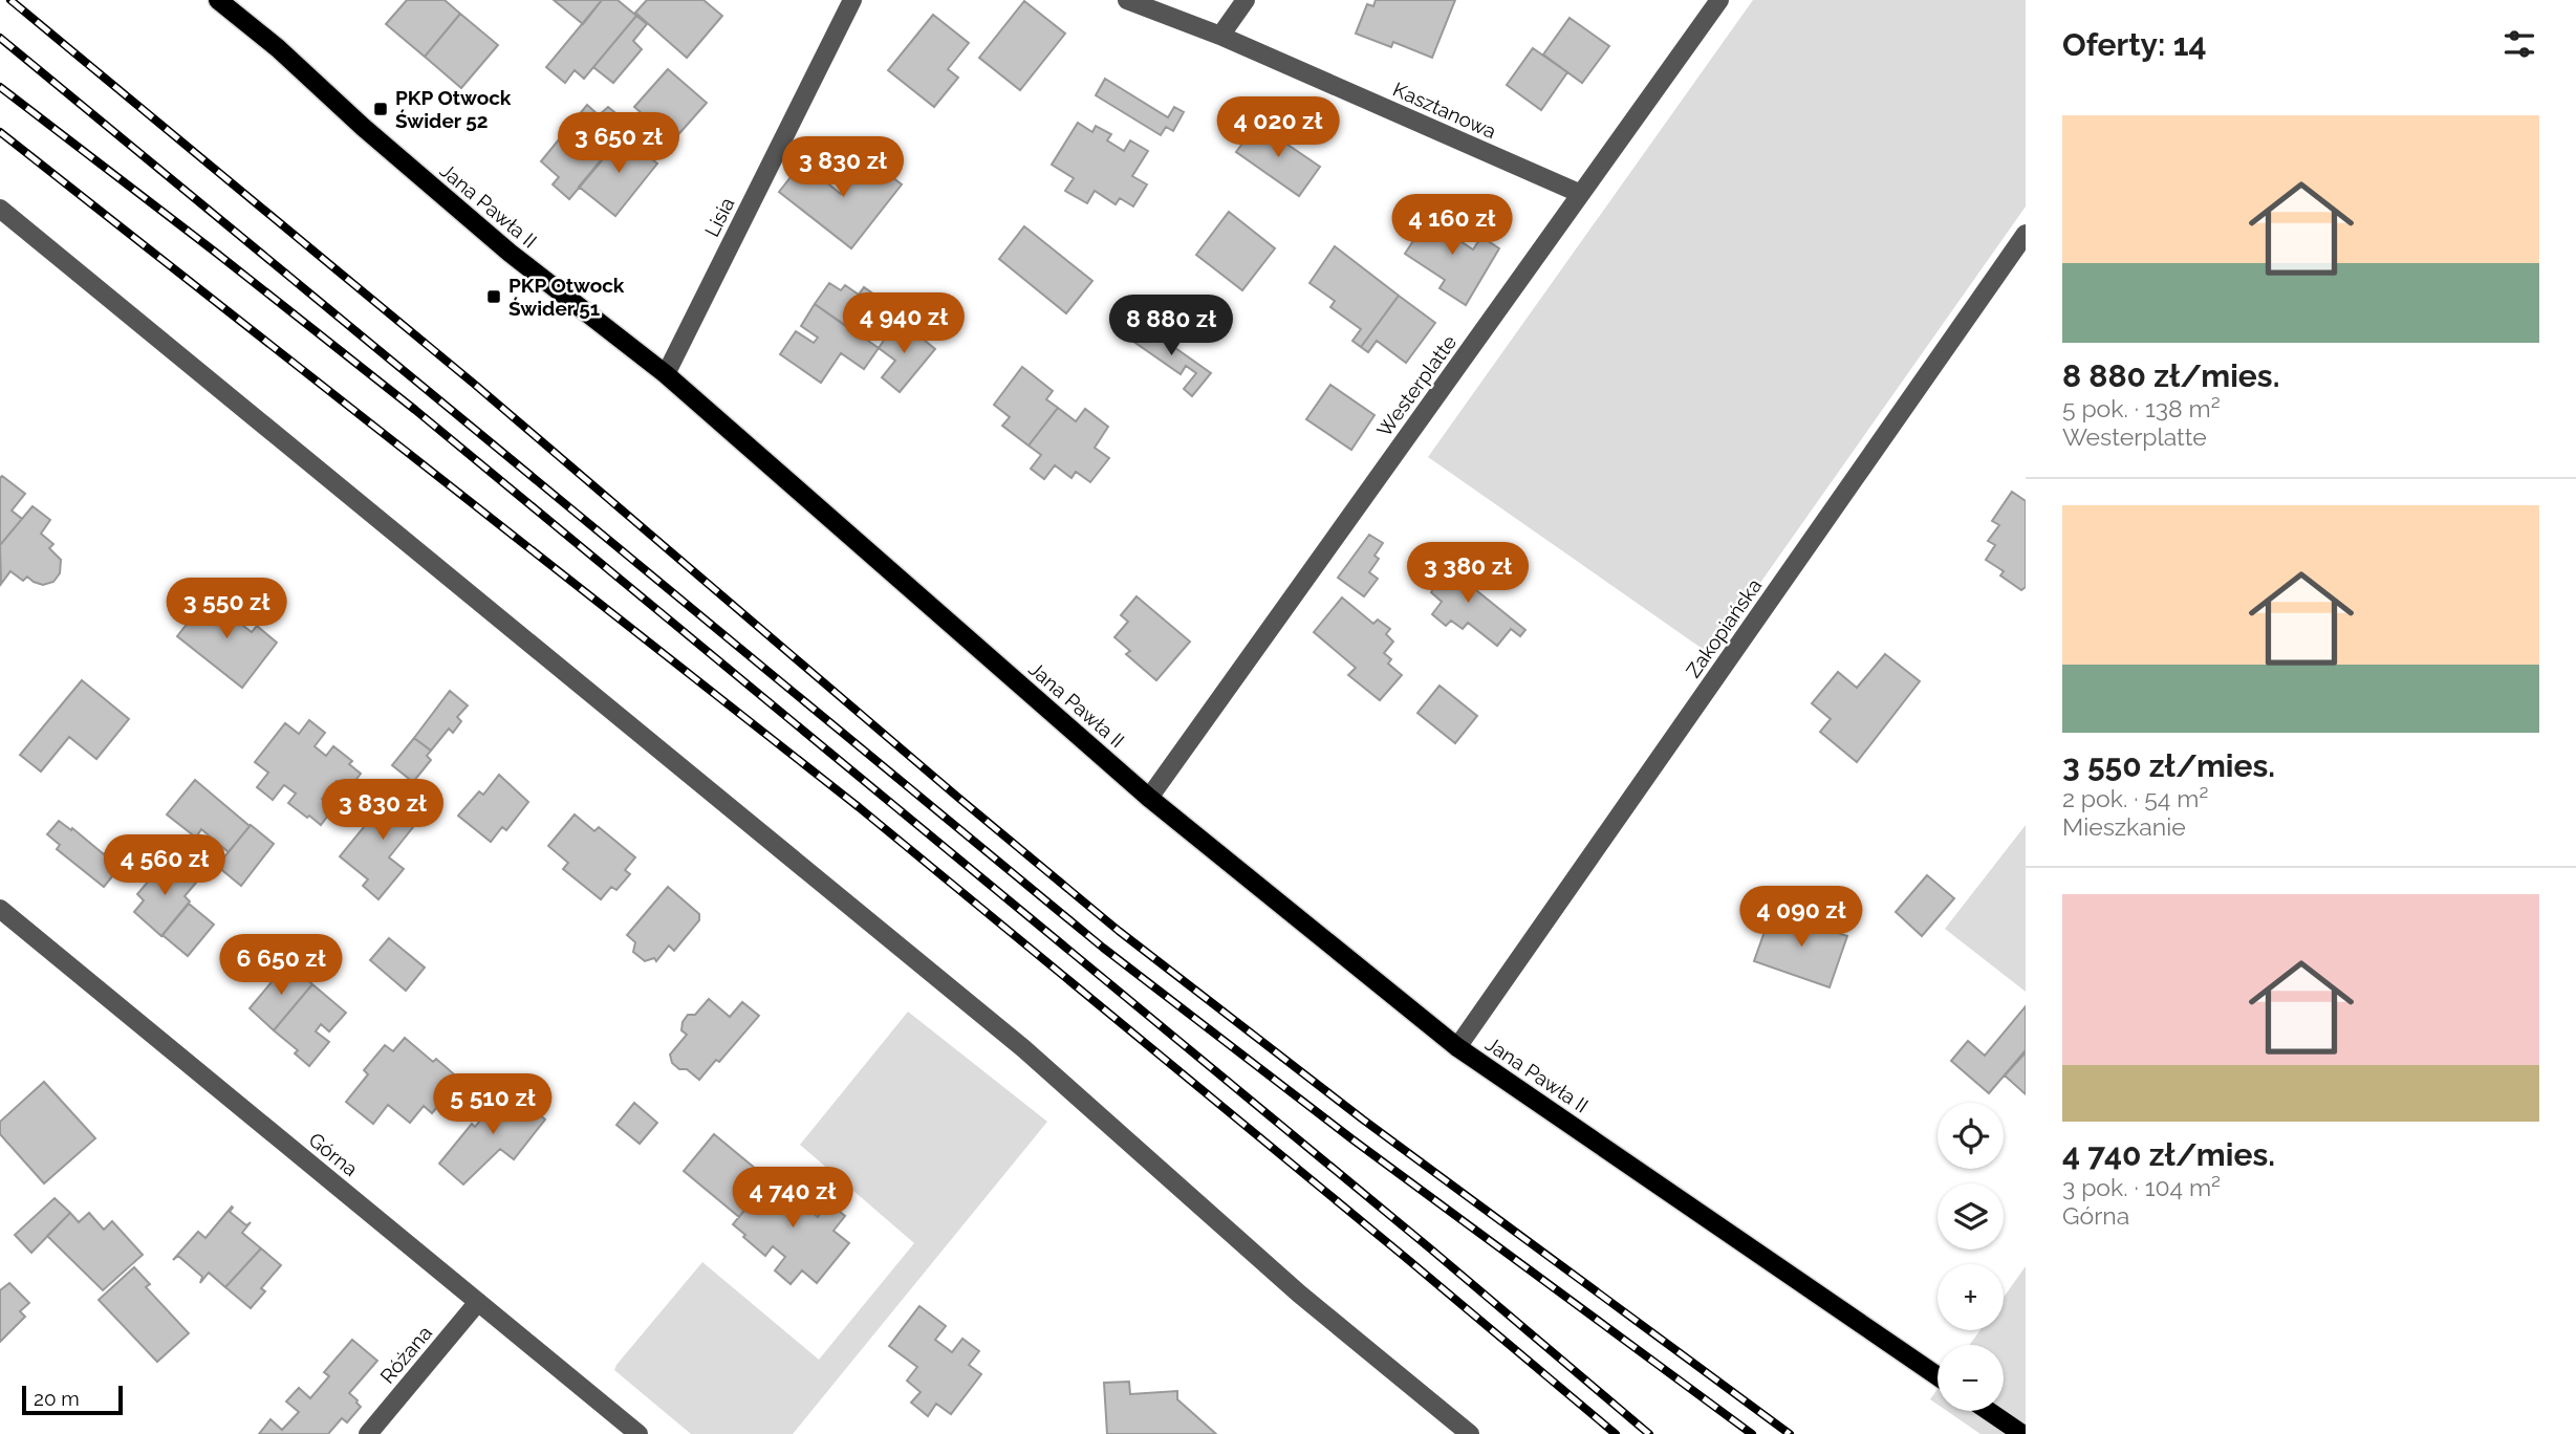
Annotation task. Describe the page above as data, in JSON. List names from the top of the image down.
{
  "streets": {
    "main road": ["Jana Pawła II"],
    "street": [
      "Kasztanowa",
      "Lisia",
      "Westerplatte",
      "Zakopiańska",
      "Górna",
      "Różana"
    ]
  },
  "crossings": [
    ["Kasztanowa", "Westerplatte"],
    ["Jana Pawła II", "Lisia"],
    ["Jana Pawła II", "Westerplatte"],
    ["Jana Pawła II", "Zakopiańska"],
    ["Górna", "Różana"]
  ],
  "places": {
    "transit": ["PKP Otwock Świder 52", "PKP Otwock Świder 51"]
  },
  "scale_bar": "20 m",
  "page": {
    "heading": "Oferty: 14",
    "list": [
      {
        "name": "8 880 zł/mies.",
        "note": "5 pok. · 138 m² · Westerplatte"
      },
      {
        "name": "3 550 zł/mies.",
        "note": "2 pok. · 54 m² · Mieszkanie"
      },
      {
        "name": "4 740 zł/mies.",
        "note": "3 pok. · 104 m² · Górna"
      }
    ],
    "price": [
      "4 020 zł",
      "3 650 zł",
      "3 830 zł",
      "4 160 zł",
      "4 940 zł",
      "8 880 zł",
      "3 380 zł",
      "3 550 zł",
      "3 830 zł",
      "4 560 zł",
      "4 090 zł",
      "6 650 zł",
      "5 510 zł",
      "4 740 zł"
    ],
    "map_buttons": ["+", "−"],
    "scale": "20 m"
  }
}
